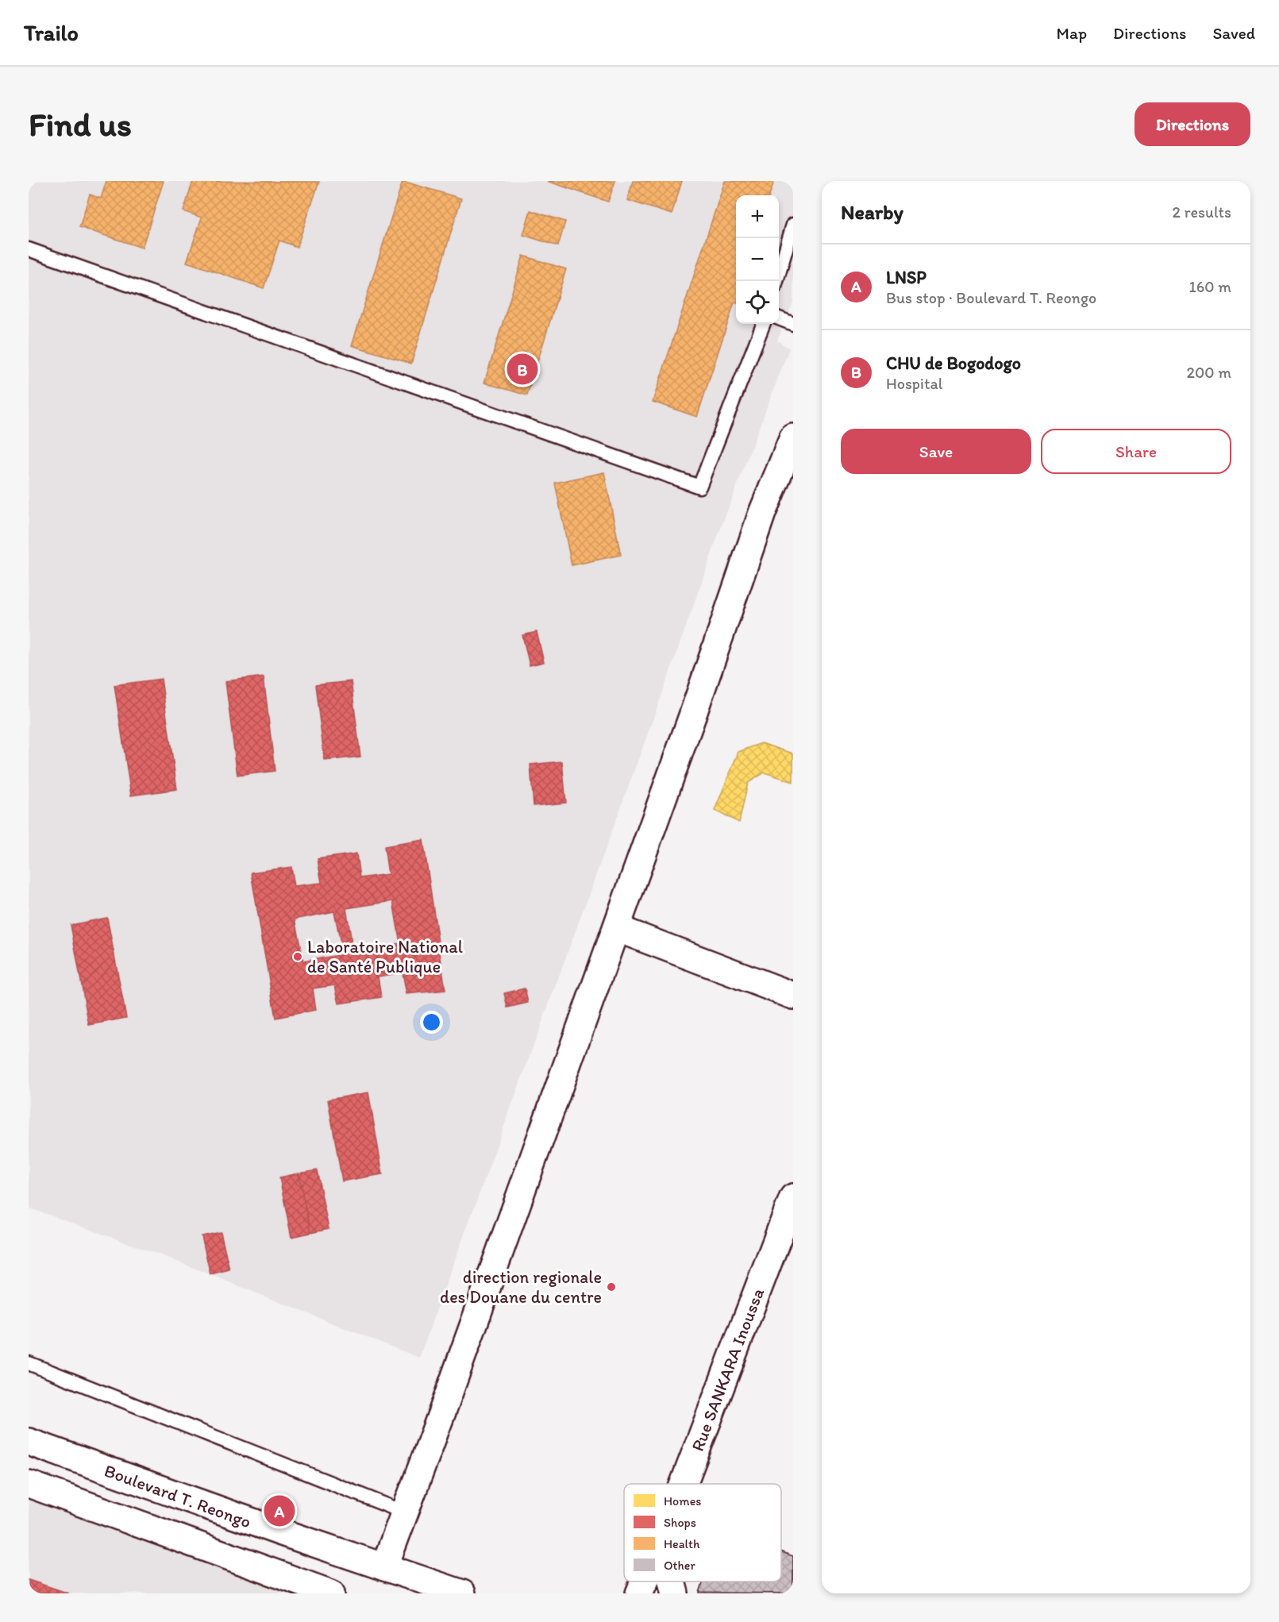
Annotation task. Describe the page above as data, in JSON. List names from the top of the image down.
{
  "streets": {
    "street": ["Rue SANKARA Inoussa", "Boulevard T. Reongo"]
  },
  "places": ["Laboratoire National de Santé Publique", "direction regionale des Douane du centre"],
  "legend": [
    "Homes",
    "Shops",
    "Health",
    "Other"
  ],
  "page": {
    "header": "Trailo",
    "nav": ["Map", "Directions", "Saved"],
    "buttons": [
      "Directions",
      ["Save", "Share"]
    ],
    "title": "Find us",
    "heading": ["Nearby", "2 results"],
    "map_buttons": ["+", "−"],
    "list": [
      {
        "mark": "A",
        "name": "LNSP",
        "note": "Bus stop · Boulevard T. Reongo",
        "value": "160 m"
      },
      {
        "mark": "B",
        "name": "CHU de Bogodogo",
        "note": "Hospital",
        "value": "200 m"
      }
    ],
    "pins": ["B", "A"]
  }
}
